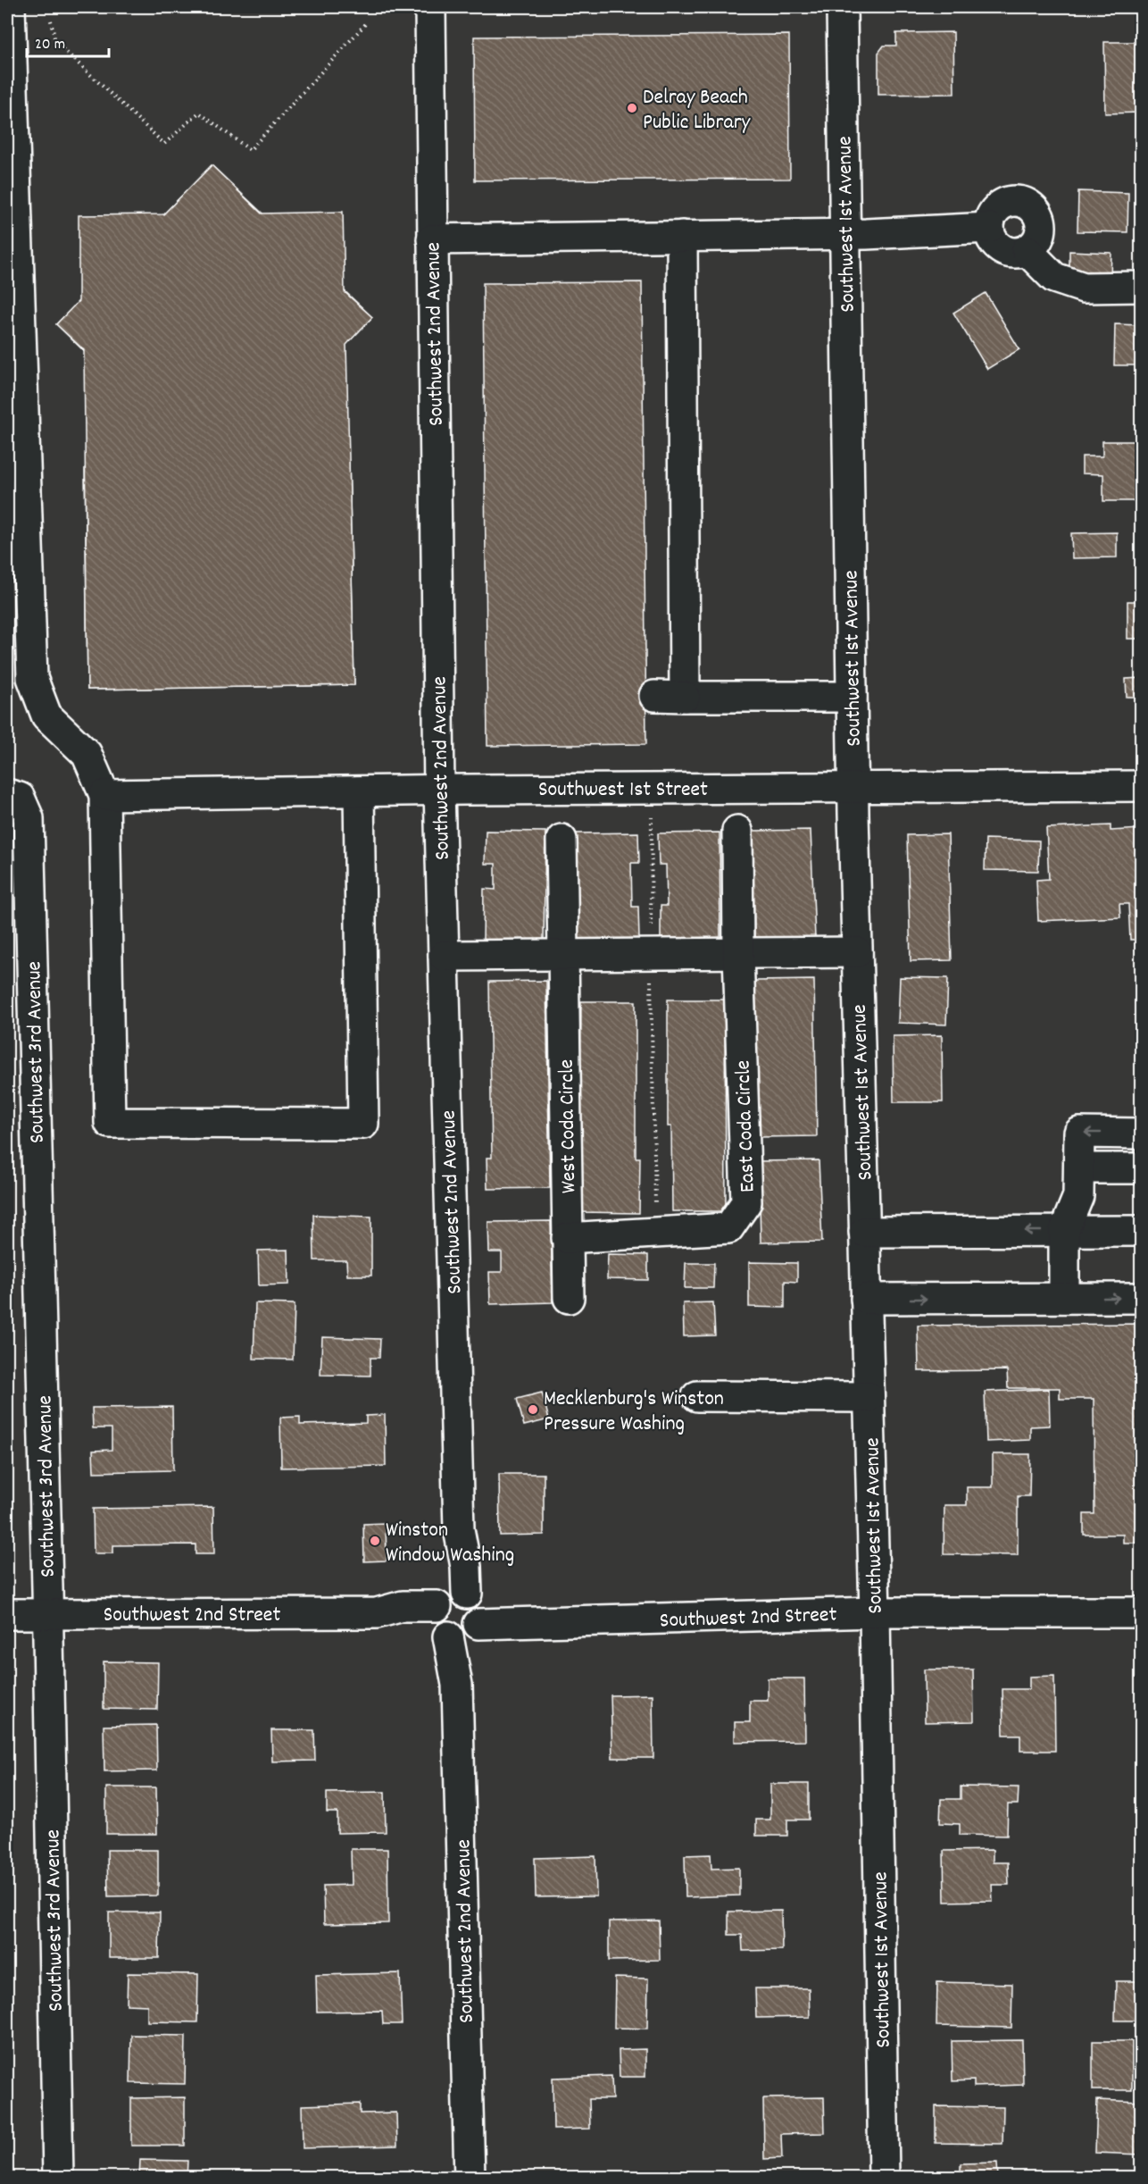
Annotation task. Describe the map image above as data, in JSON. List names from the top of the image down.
{
  "streets": {
    "street": [
      "Southwest 1st Avenue",
      "Southwest 2nd Avenue",
      "Southwest 1st Street",
      "Southwest 3rd Avenue",
      "West Coda Circle",
      "East Coda Circle",
      "Southwest 2nd Street"
    ]
  },
  "crossings": [
    ["Southwest 1st Avenue", "Southwest 1st Street"],
    ["Southwest 1st Avenue", "Southwest 2nd Street"],
    ["Southwest 2nd Avenue", "Southwest 1st Street"],
    ["Southwest 2nd Avenue", "Southwest 2nd Street"],
    ["Southwest 3rd Avenue", "Southwest 2nd Street"],
    ["West Coda Circle", "East Coda Circle"]
  ],
  "places": ["Delray Beach Public Library", "Mecklenburg's Winston Pressure Washing", "Winston Window Washing"],
  "scale_bar": "20 m"
}
